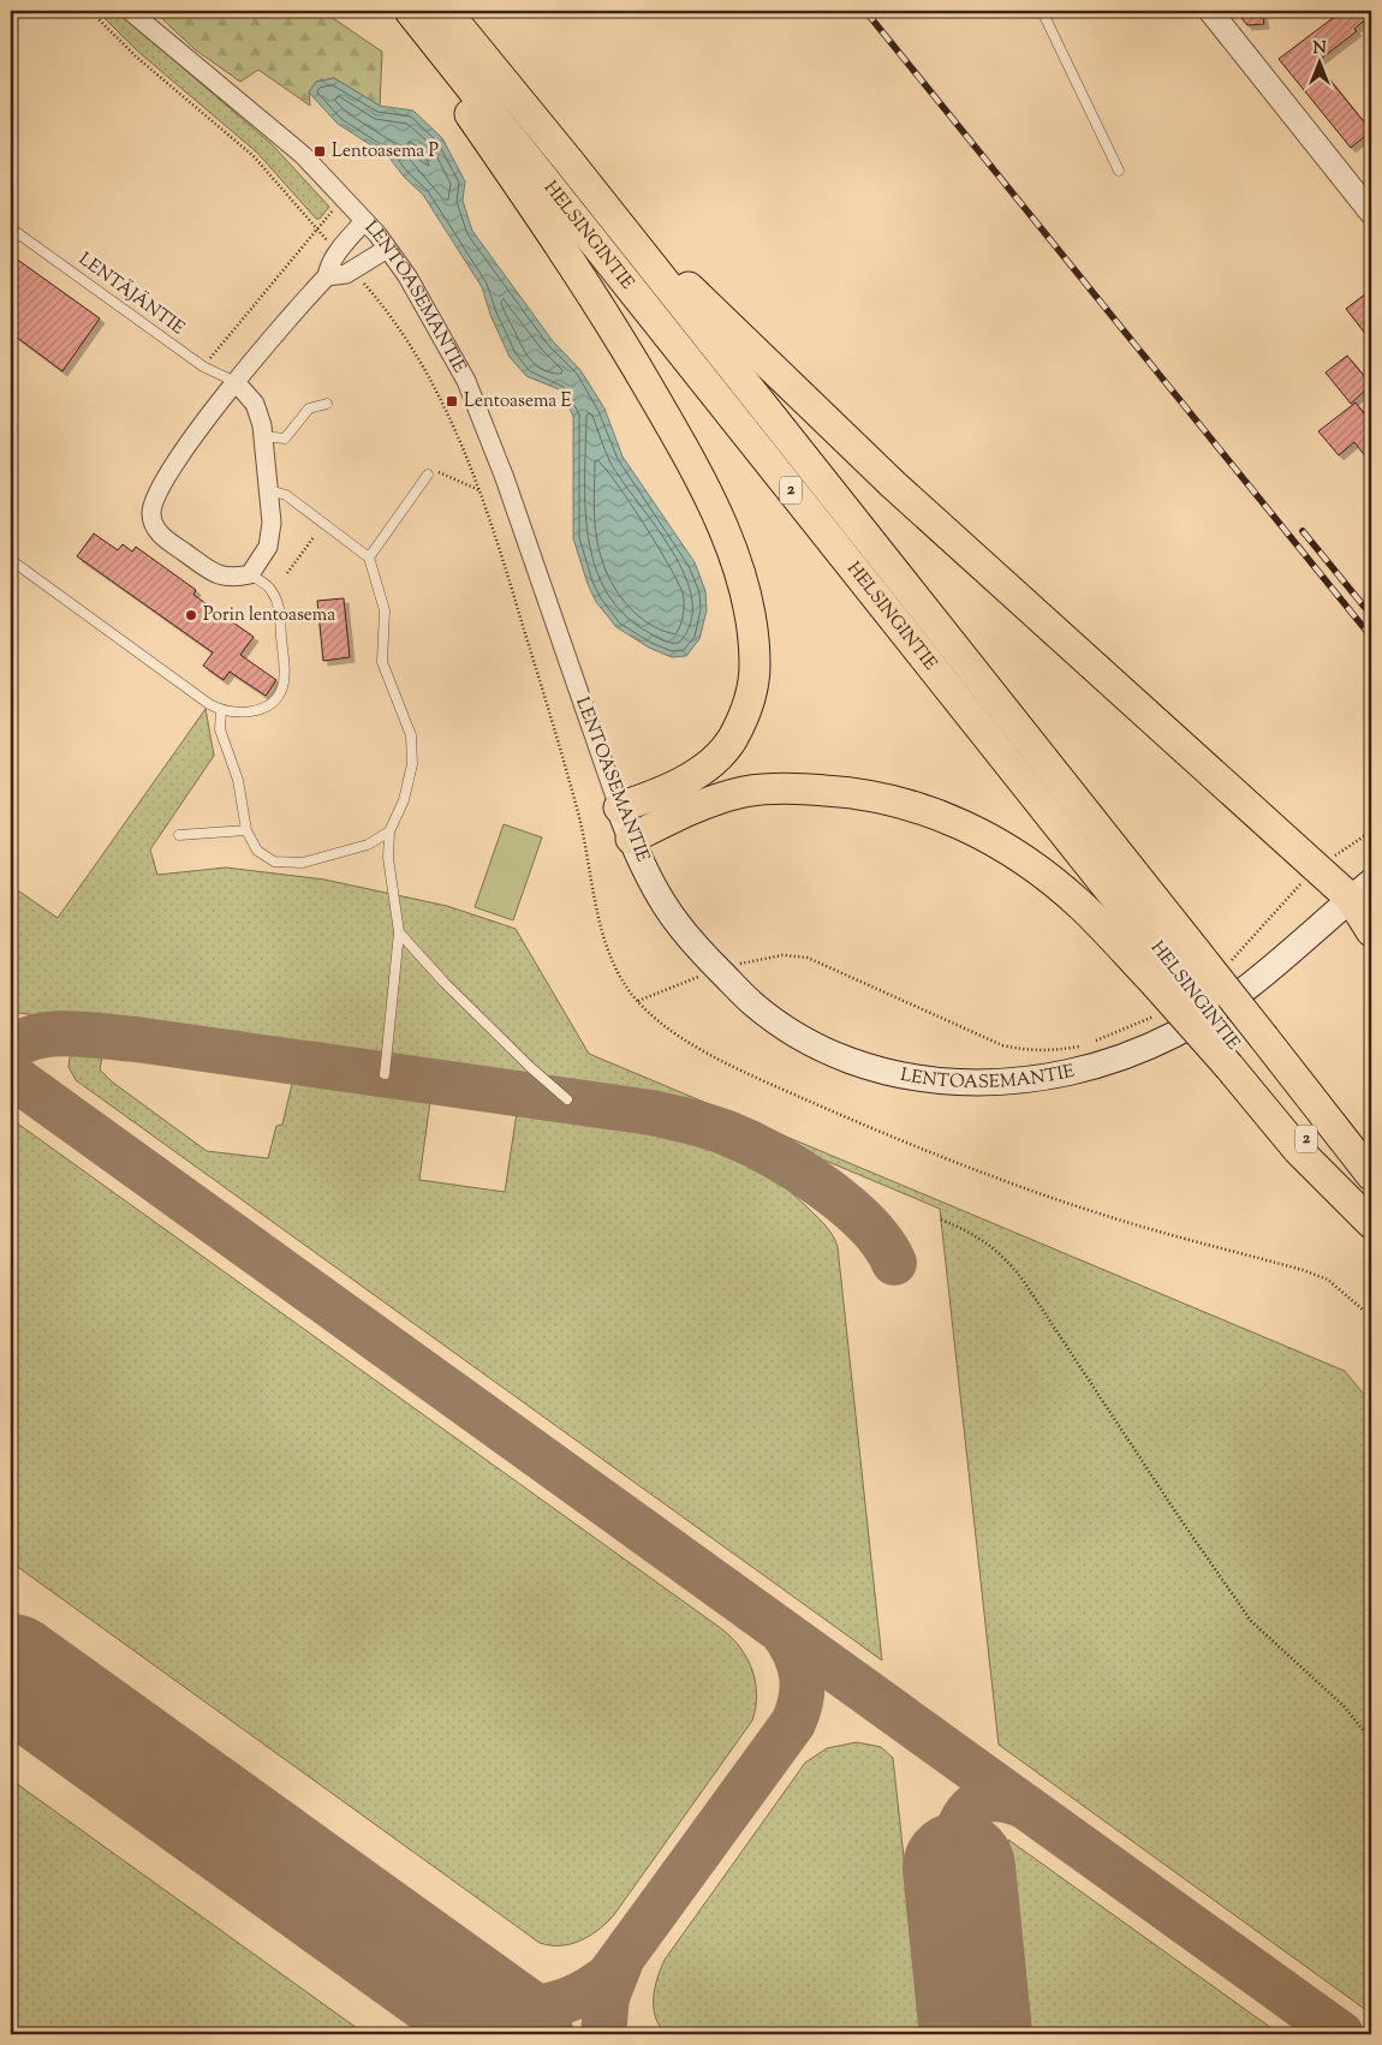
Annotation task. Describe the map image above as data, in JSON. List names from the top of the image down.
{
  "streets": {
    "highway": ["HELSINGINTIE", "2"],
    "main road": ["LENTOASEMANTIE"],
    "lane": ["LENTÄJÄNTIE"]
  },
  "places": {
    "transit": ["Lentoasema P", "Lentoasema E"],
    "other": ["Porin lentoasema"]
  },
  "north": "top"
}
